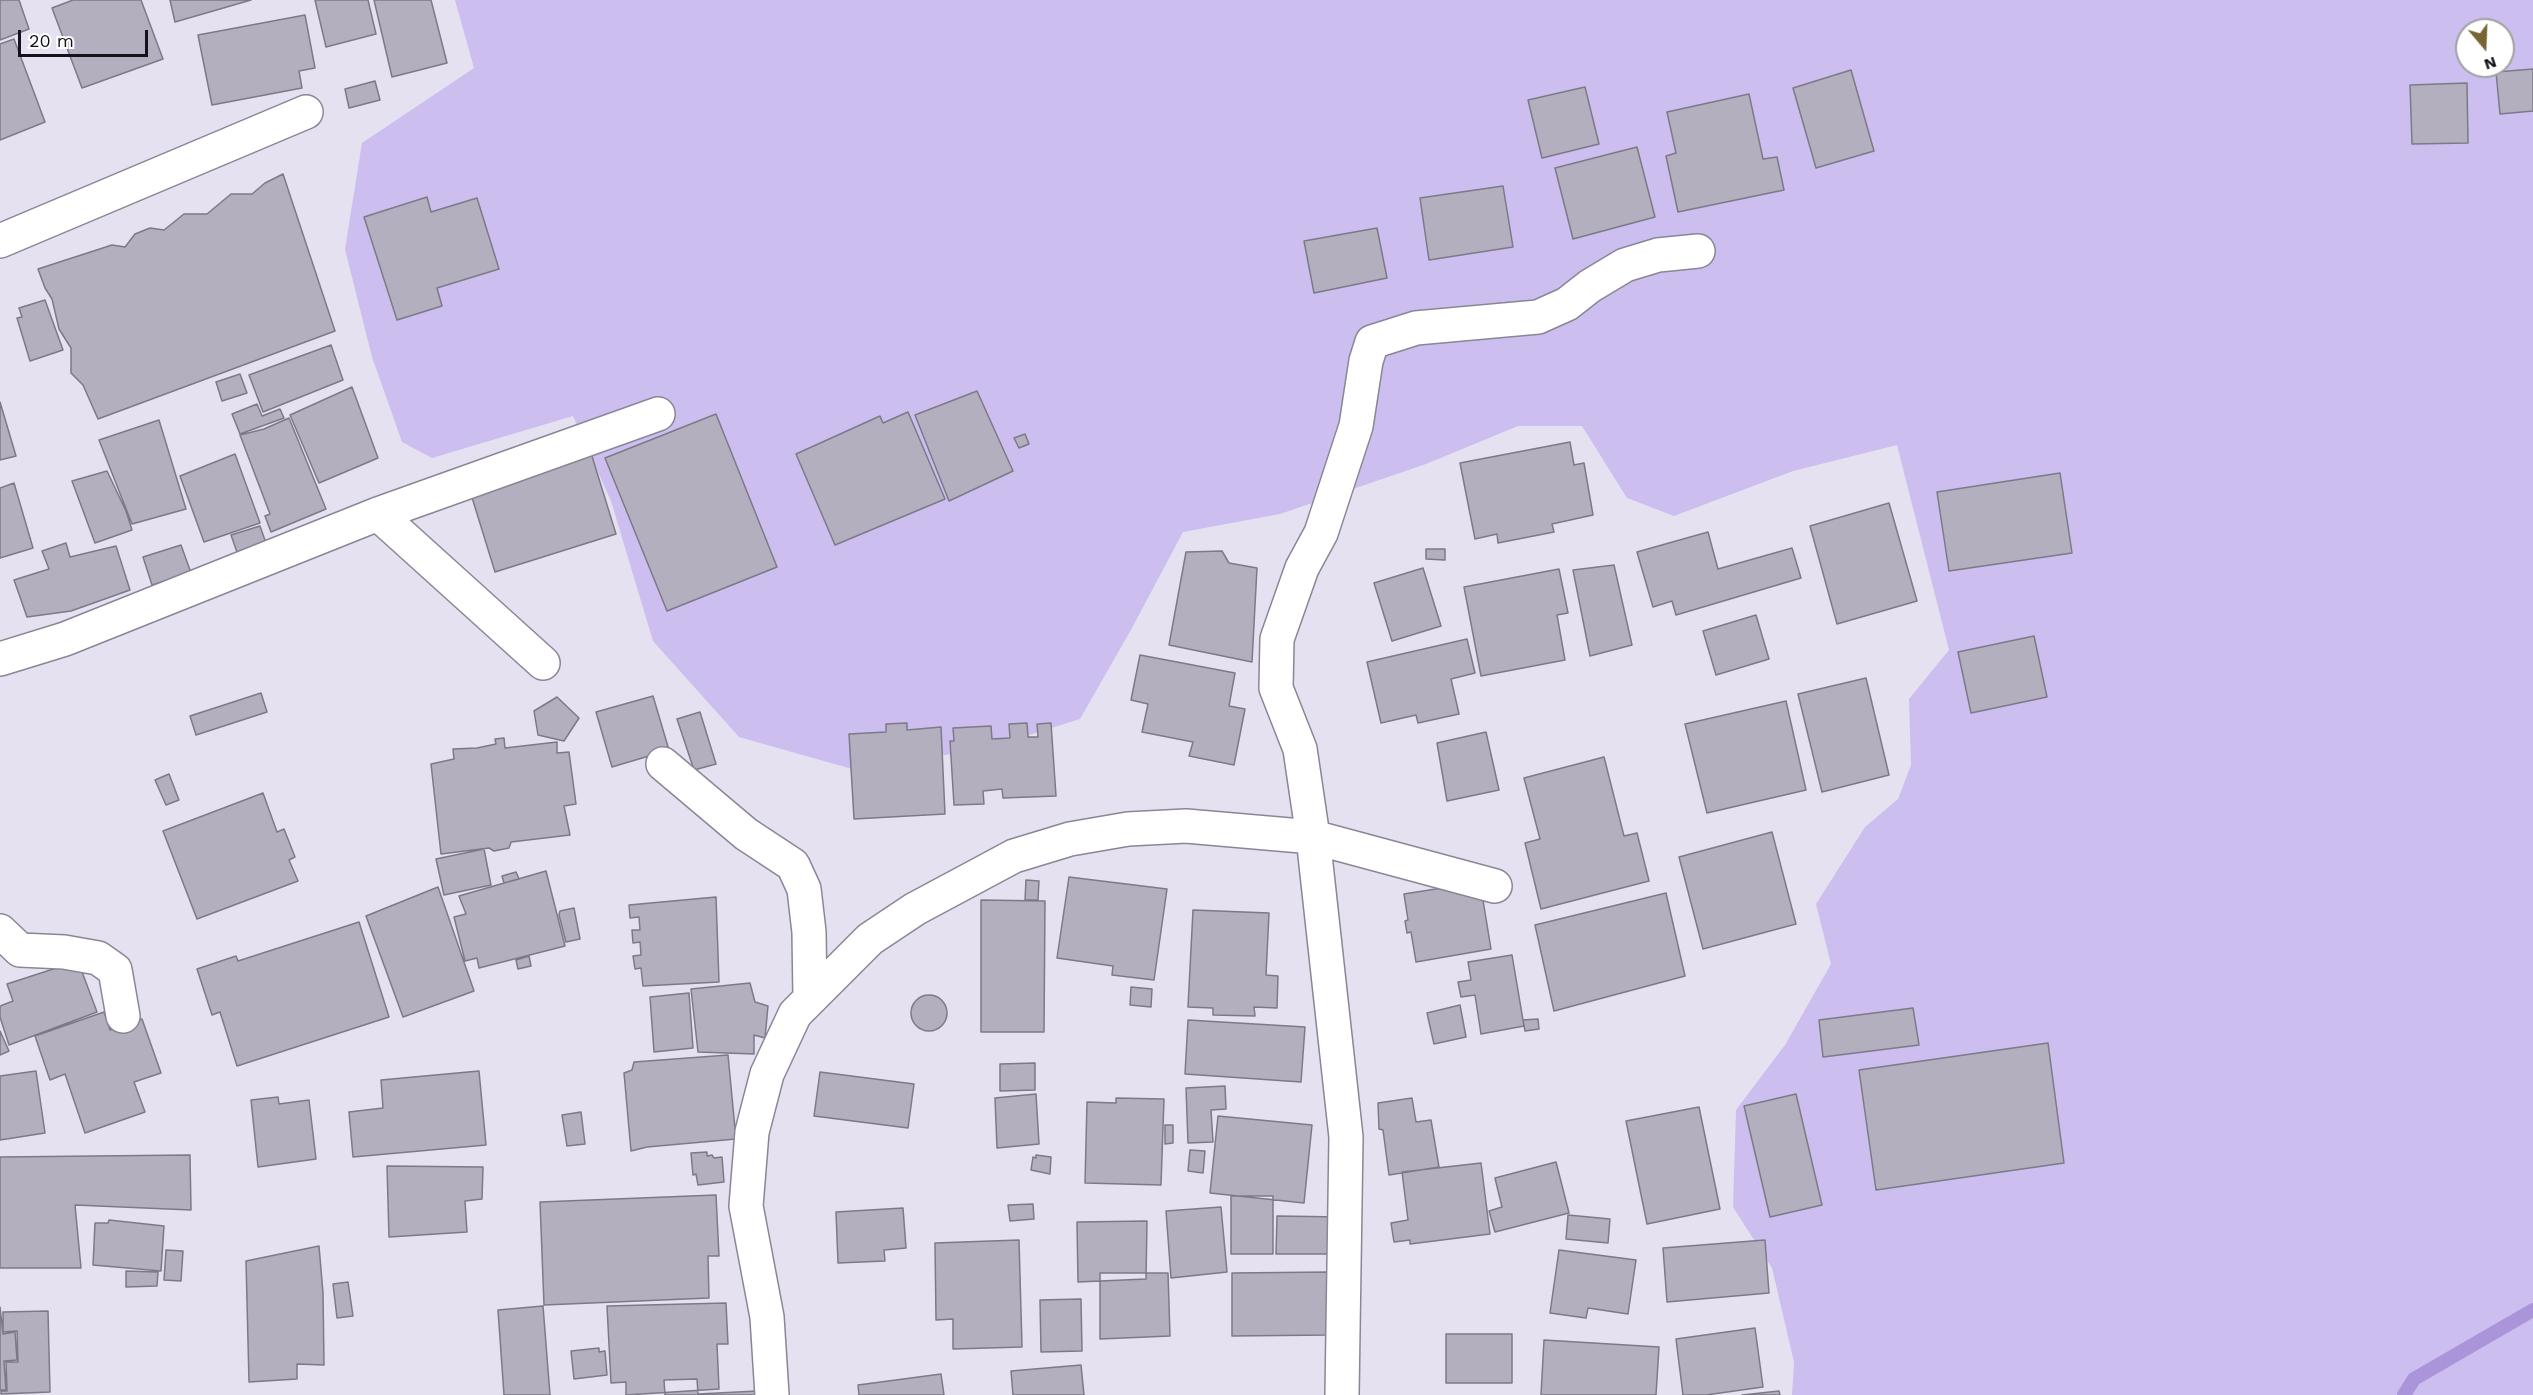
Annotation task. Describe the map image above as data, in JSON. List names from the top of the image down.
{
  "scale_bar": "20 m",
  "north": "bottom"
}
